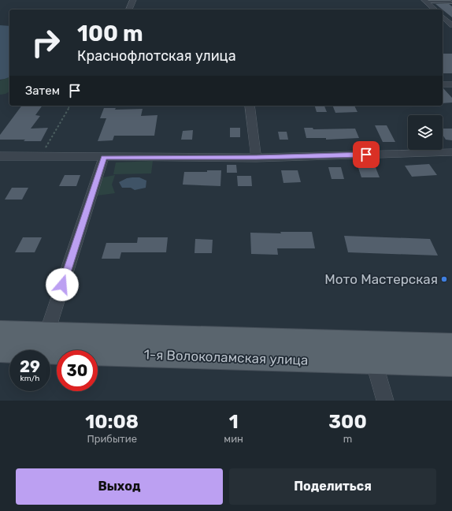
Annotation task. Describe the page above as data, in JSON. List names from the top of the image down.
{
  "streets": {
    "main road": ["1-я Волоколамская улица"]
  },
  "places": ["Мото Мастерская"],
  "page": {
    "turn": ["100 m", "Краснофлотская улица"],
    "then": "Затем",
    "speed": "29 km/h",
    "limit": "30",
    "eta": [
      "10:08",
      "Прибытие",
      "1",
      "мин",
      "300",
      "m"
    ],
    "buttons": ["Выход", "Поделиться"]
  }
}
